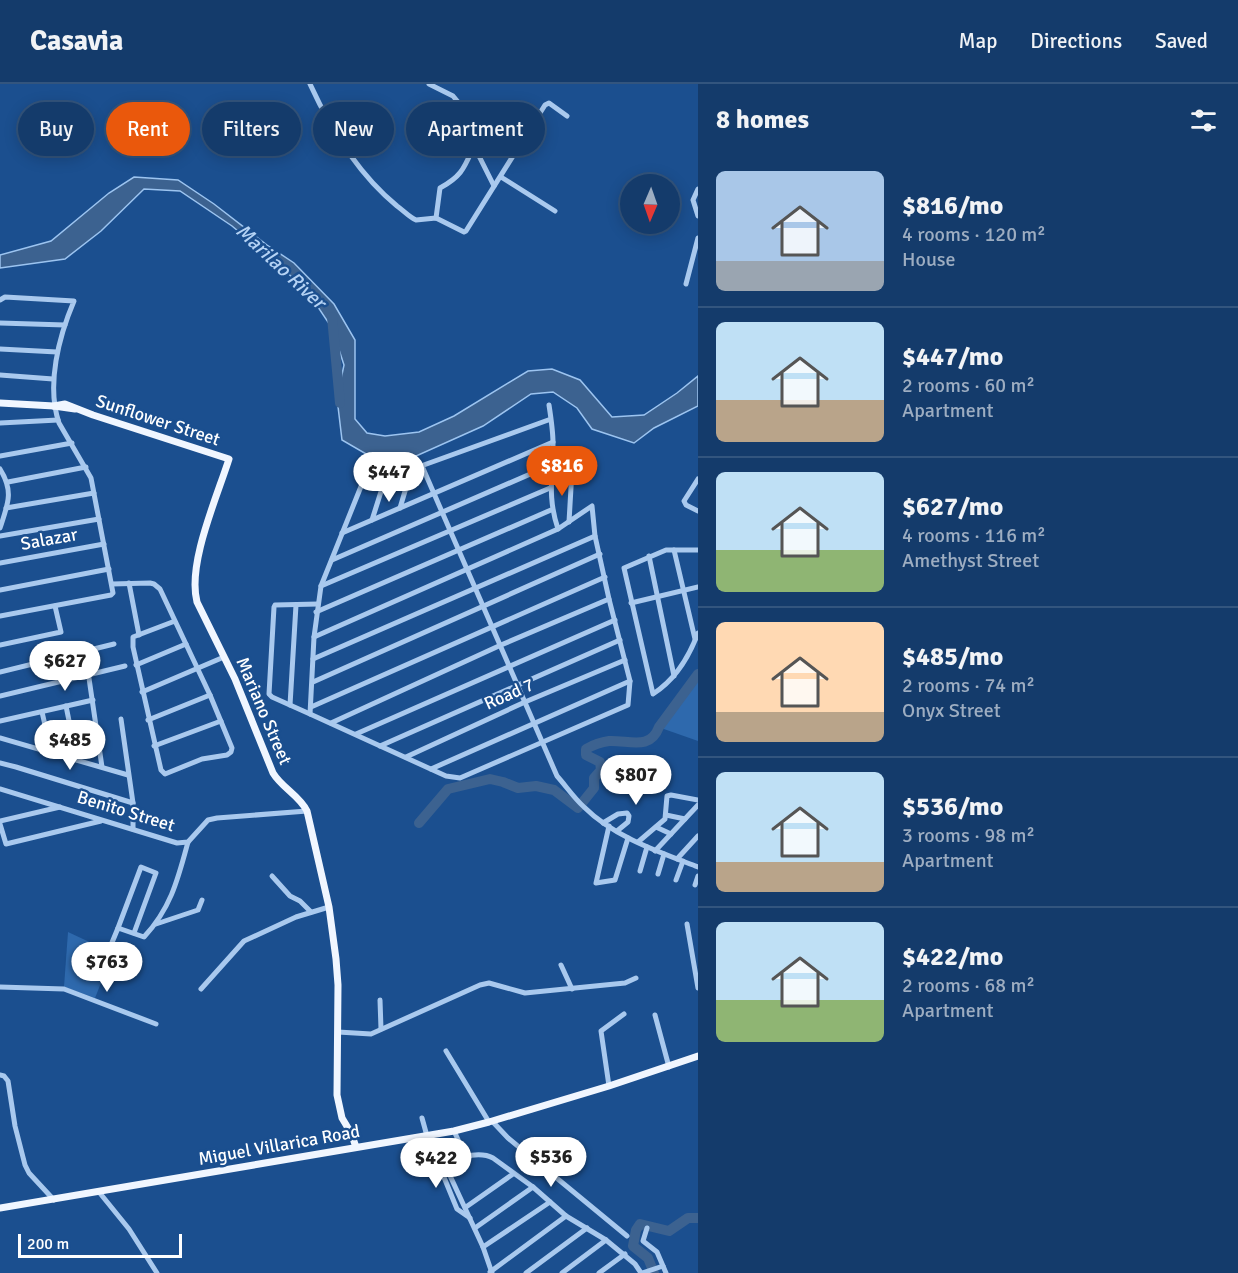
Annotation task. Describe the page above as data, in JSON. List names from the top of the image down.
{
  "streets": {
    "main road": ["Sunflower Street", "Mariano Street", "Miguel Villarica Road"],
    "street": ["Salazar", "Road 7", "Benito Street"]
  },
  "crossings": [
    ["Sunflower Street", "Mariano Street"],
    ["Mariano Street", "Benito Street"]
  ],
  "water": ["Marilao River"],
  "scale_bar": "200 m",
  "north": "bottom",
  "page": {
    "header": "Casavia",
    "nav": ["Map", "Directions", "Saved"],
    "heading": "8 homes",
    "chip": [
      "Buy",
      "Rent",
      "Filters",
      "New",
      "Apartment"
    ],
    "list": [
      {
        "name": "$816/mo",
        "note": "4 rooms · 120 m² · House"
      },
      {
        "name": "$447/mo",
        "note": "2 rooms · 60 m² · Apartment"
      },
      {
        "name": "$627/mo",
        "note": "4 rooms · 116 m² · Amethyst Street"
      },
      {
        "name": "$485/mo",
        "note": "2 rooms · 74 m² · Onyx Street"
      },
      {
        "name": "$536/mo",
        "note": "3 rooms · 98 m² · Apartment"
      },
      {
        "name": "$422/mo",
        "note": "2 rooms · 68 m² · Apartment"
      }
    ],
    "price": [
      "$816",
      "$447",
      "$627",
      "$485",
      "$807",
      "$763",
      "$536",
      "$422"
    ],
    "scale": "200 m"
  }
}
